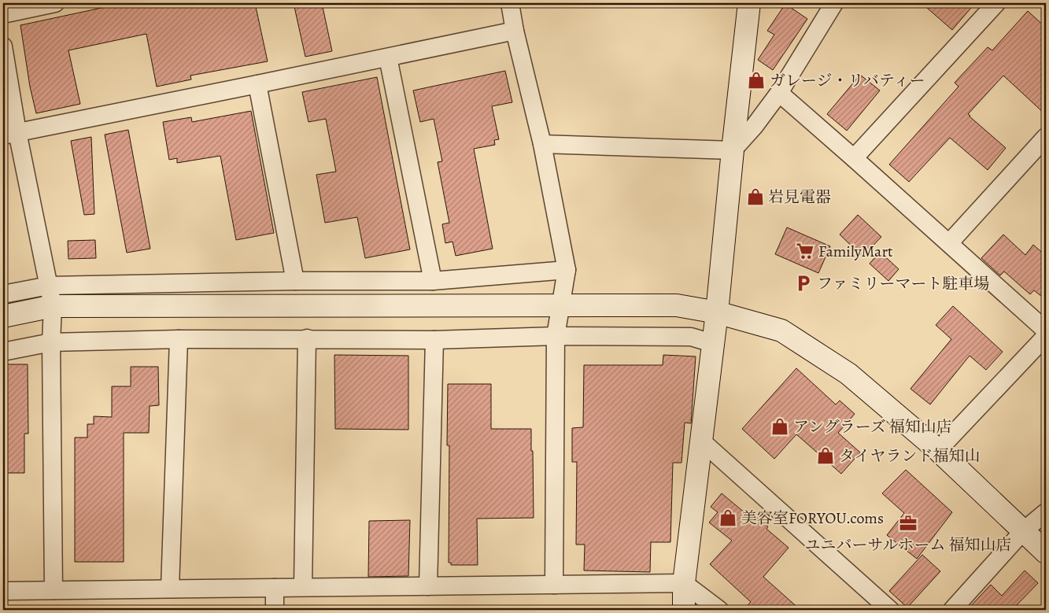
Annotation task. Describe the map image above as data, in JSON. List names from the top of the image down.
{
  "places": {
    "shop": [
      "ガレージ・リバティー",
      "岩見電器",
      "アングラーズ 福知山店",
      "タイヤランド福知山",
      "美容室FORYOU.coms"
    ],
    "supermarket": ["FamilyMart"],
    "parking": ["ファミリーマート駐車場"],
    "office": ["ユニバーサルホーム 福知山店"]
  }
}
